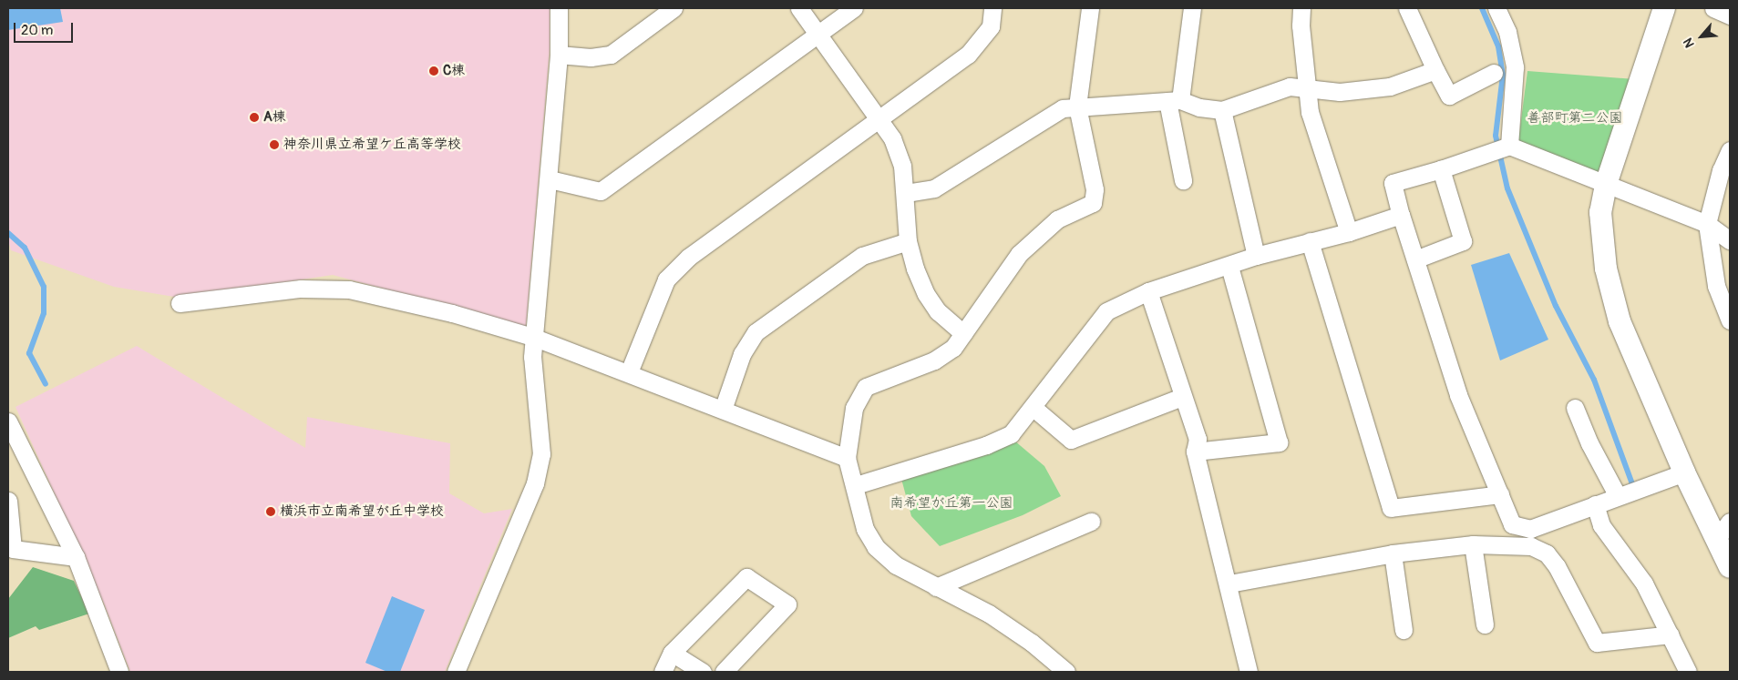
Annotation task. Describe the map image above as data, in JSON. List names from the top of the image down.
{
  "parks": ["善部町第二公園", "南希望が丘第一公園"],
  "places": [
    "C棟",
    "A棟",
    "神奈川県立希望ケ丘高等学校",
    "横浜市立南希望が丘中学校"
  ],
  "scale_bar": "20 m",
  "north": "bottom left"
}
